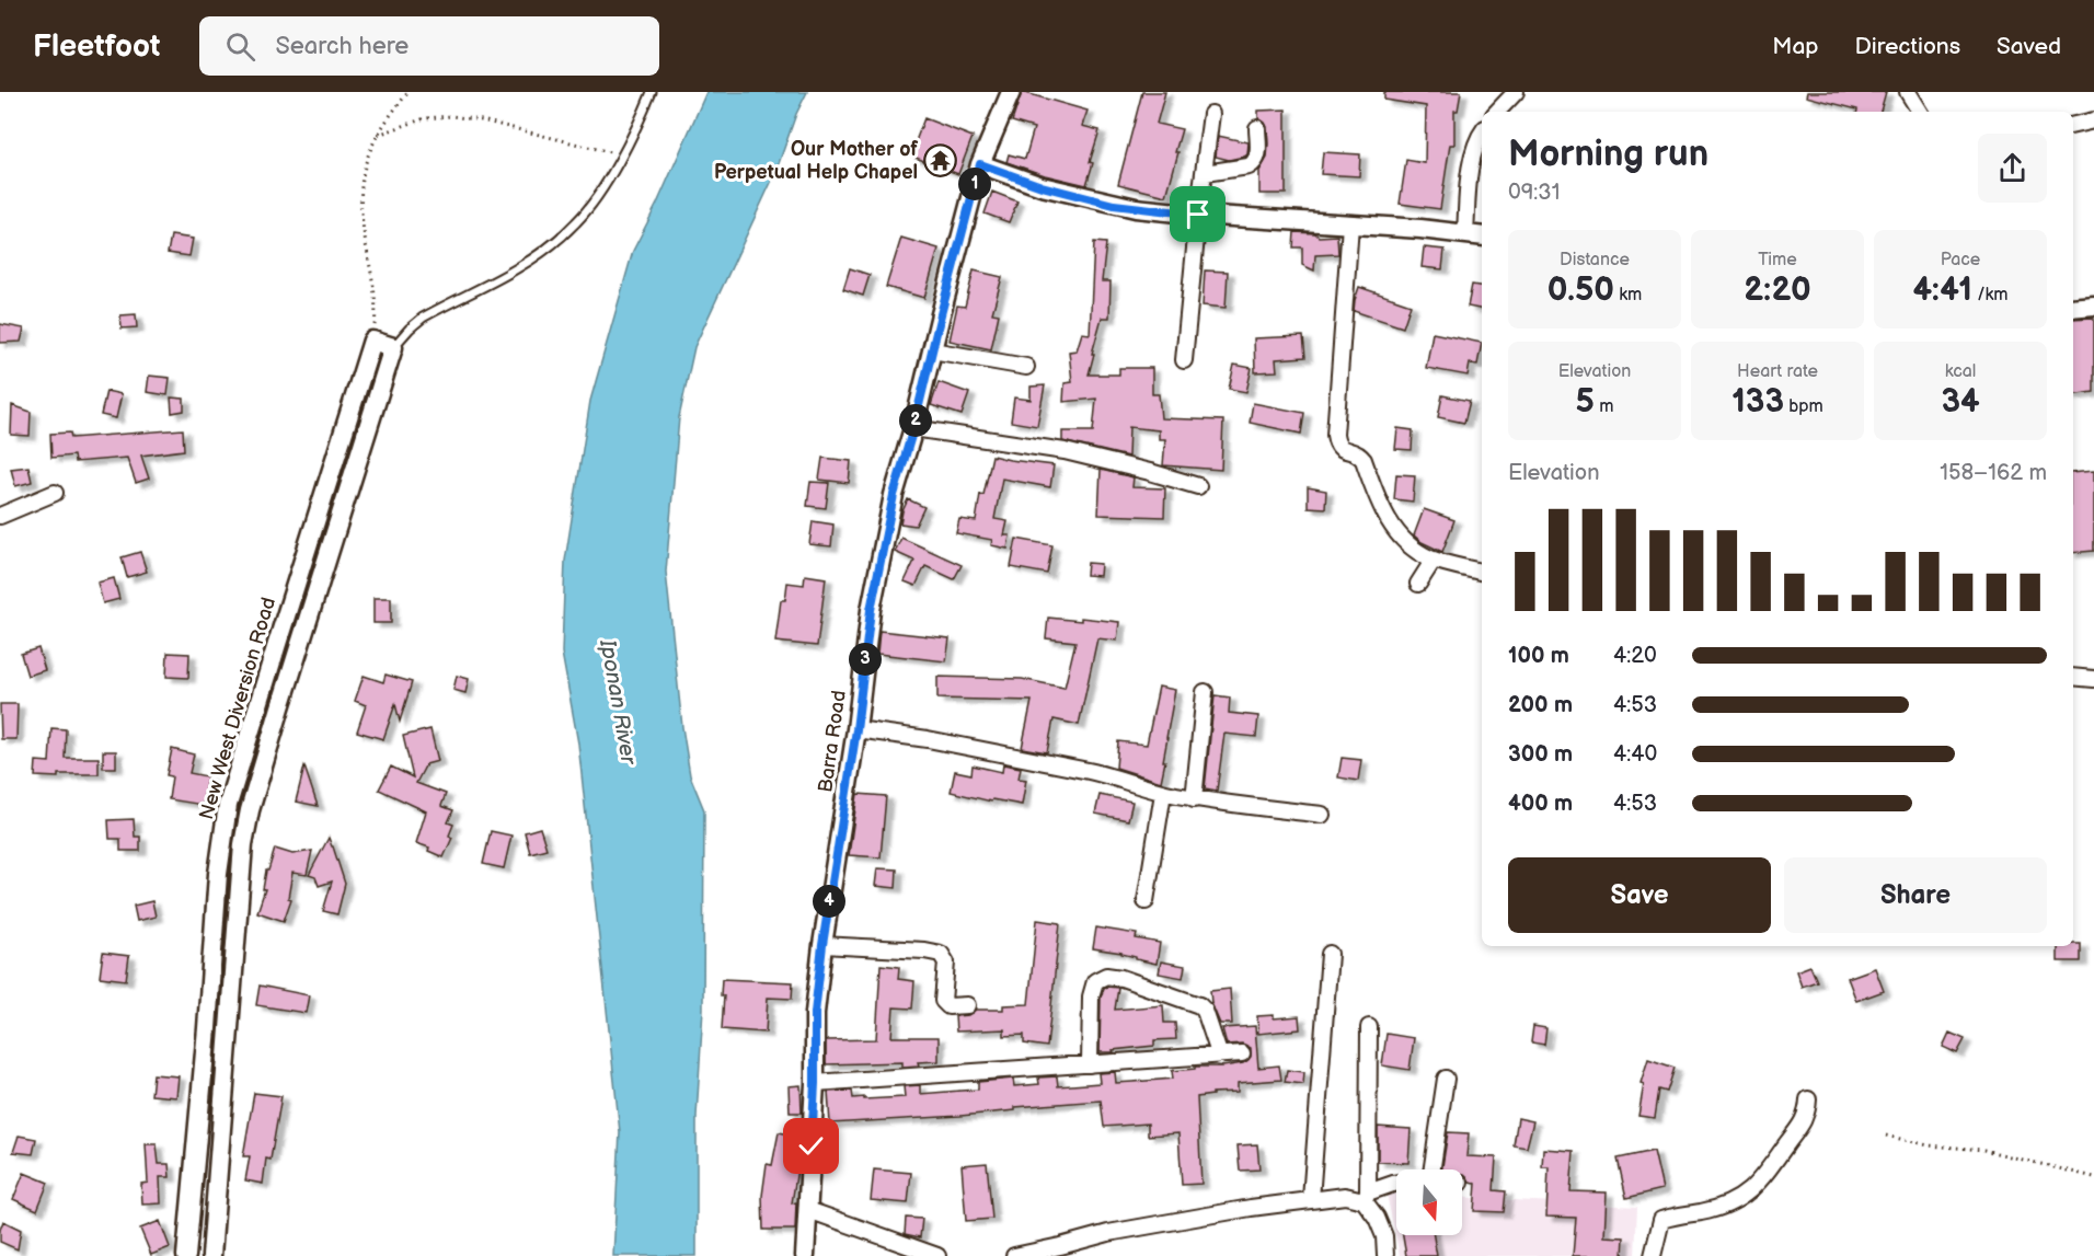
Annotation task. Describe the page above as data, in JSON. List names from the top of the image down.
{
  "streets": {
    "street": ["New West Diversion Road", "Barra Road"]
  },
  "water": ["Iponan River"],
  "places": {
    "temple": ["Our Mother of Perpetual Help Chapel"]
  },
  "north": "bottom",
  "page": {
    "header": "Fleetfoot",
    "search": "Search here",
    "nav": ["Map", "Directions", "Saved"],
    "heading": ["Morning run", "09:31"],
    "pins": [
      "1",
      "2",
      "3",
      "4"
    ],
    "stats": [
      ["Distance", "0.50 km"],
      ["Time", "2:20"],
      ["Pace", "4:41 /km"],
      ["Elevation", "5 m"],
      ["Heart rate", "133 bpm"],
      ["kcal", "34"]
    ],
    "chart": ["Elevation", "158–162 m"],
    "list": [
      {
        "name": "100 m",
        "note": "4:20"
      },
      {
        "name": "200 m",
        "note": "4:53"
      },
      {
        "name": "300 m",
        "note": "4:40"
      },
      {
        "name": "400 m",
        "note": "4:53"
      }
    ],
    "buttons": ["Save", "Share"]
  }
}
